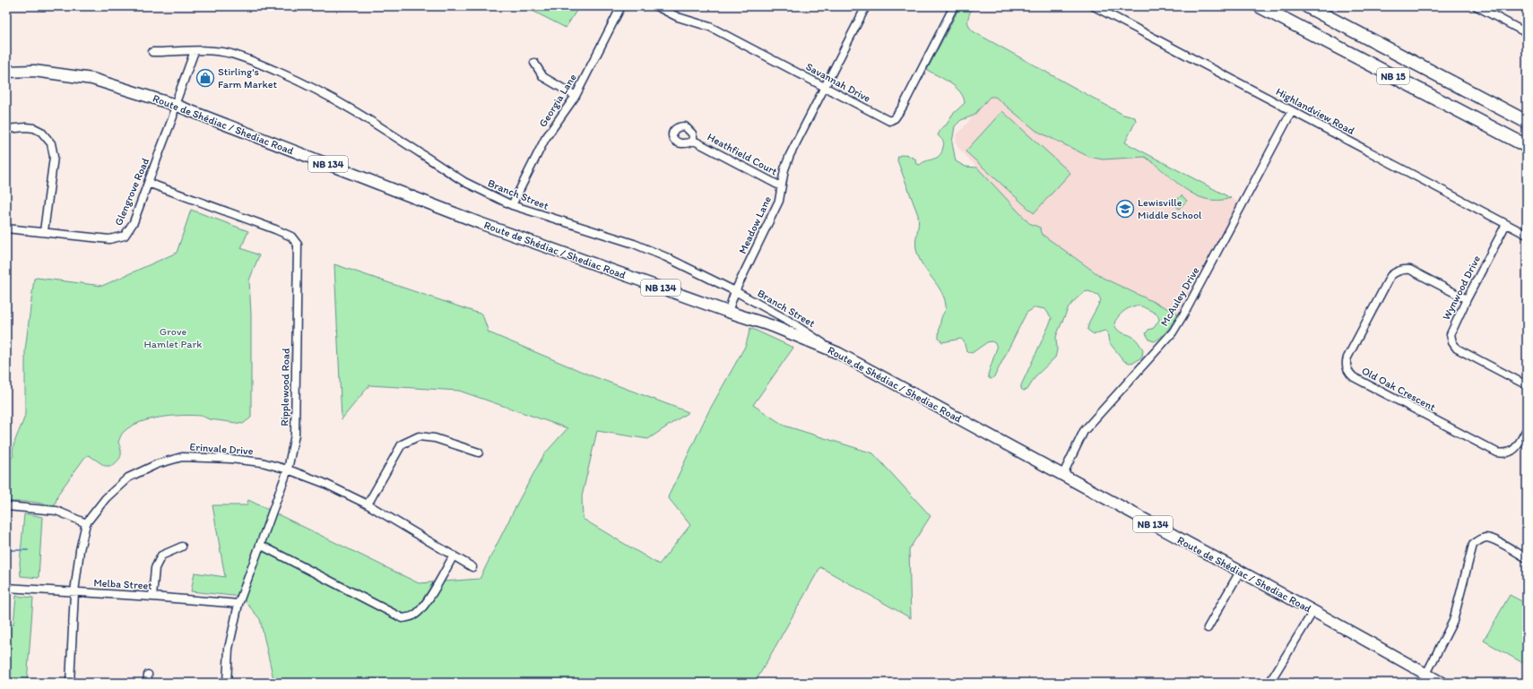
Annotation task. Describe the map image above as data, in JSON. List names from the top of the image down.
{
  "streets": {
    "highway": ["NB 15"],
    "main road": ["Route de Shédiac / Shediac Road", "NB 134"],
    "street": [
      "Savannah Drive",
      "Georgia Lane",
      "Highlandview Road",
      "Heathfield Court",
      "Glengrove Road",
      "Branch Street",
      "Meadow Lane",
      "Wynwood Drive",
      "McAuley Drive",
      "Ripplewood Road",
      "Old Oak Crescent",
      "Erinvale Drive",
      "Melba Street"
    ]
  },
  "crossings": [
    ["Savannah Drive", "Meadow Lane"],
    ["Georgia Lane", "Branch Street"],
    ["Highlandview Road", "Wynwood Drive"],
    ["Highlandview Road", "McAuley Drive"],
    ["Route de Shédiac / Shediac Road", "Glengrove Road"],
    ["Route de Shédiac / Shediac Road", "Branch Street"],
    ["Route de Shédiac / Shediac Road", "Meadow Lane"],
    ["Route de Shédiac / Shediac Road", "McAuley Drive"],
    ["Heathfield Court", "Meadow Lane"],
    ["Glengrove Road", "Ripplewood Road"],
    ["Branch Street", "Meadow Lane"],
    ["Wynwood Drive", "Old Oak Crescent"],
    ["Ripplewood Road", "Erinvale Drive"],
    ["Ripplewood Road", "Melba Street"],
    ["Erinvale Drive", "Melba Street"]
  ],
  "parks": ["Grove Hamlet Park"],
  "places": {
    "shop": ["Stirling's Farm Market"],
    "school or university": ["Lewisville Middle School"]
  }
}
